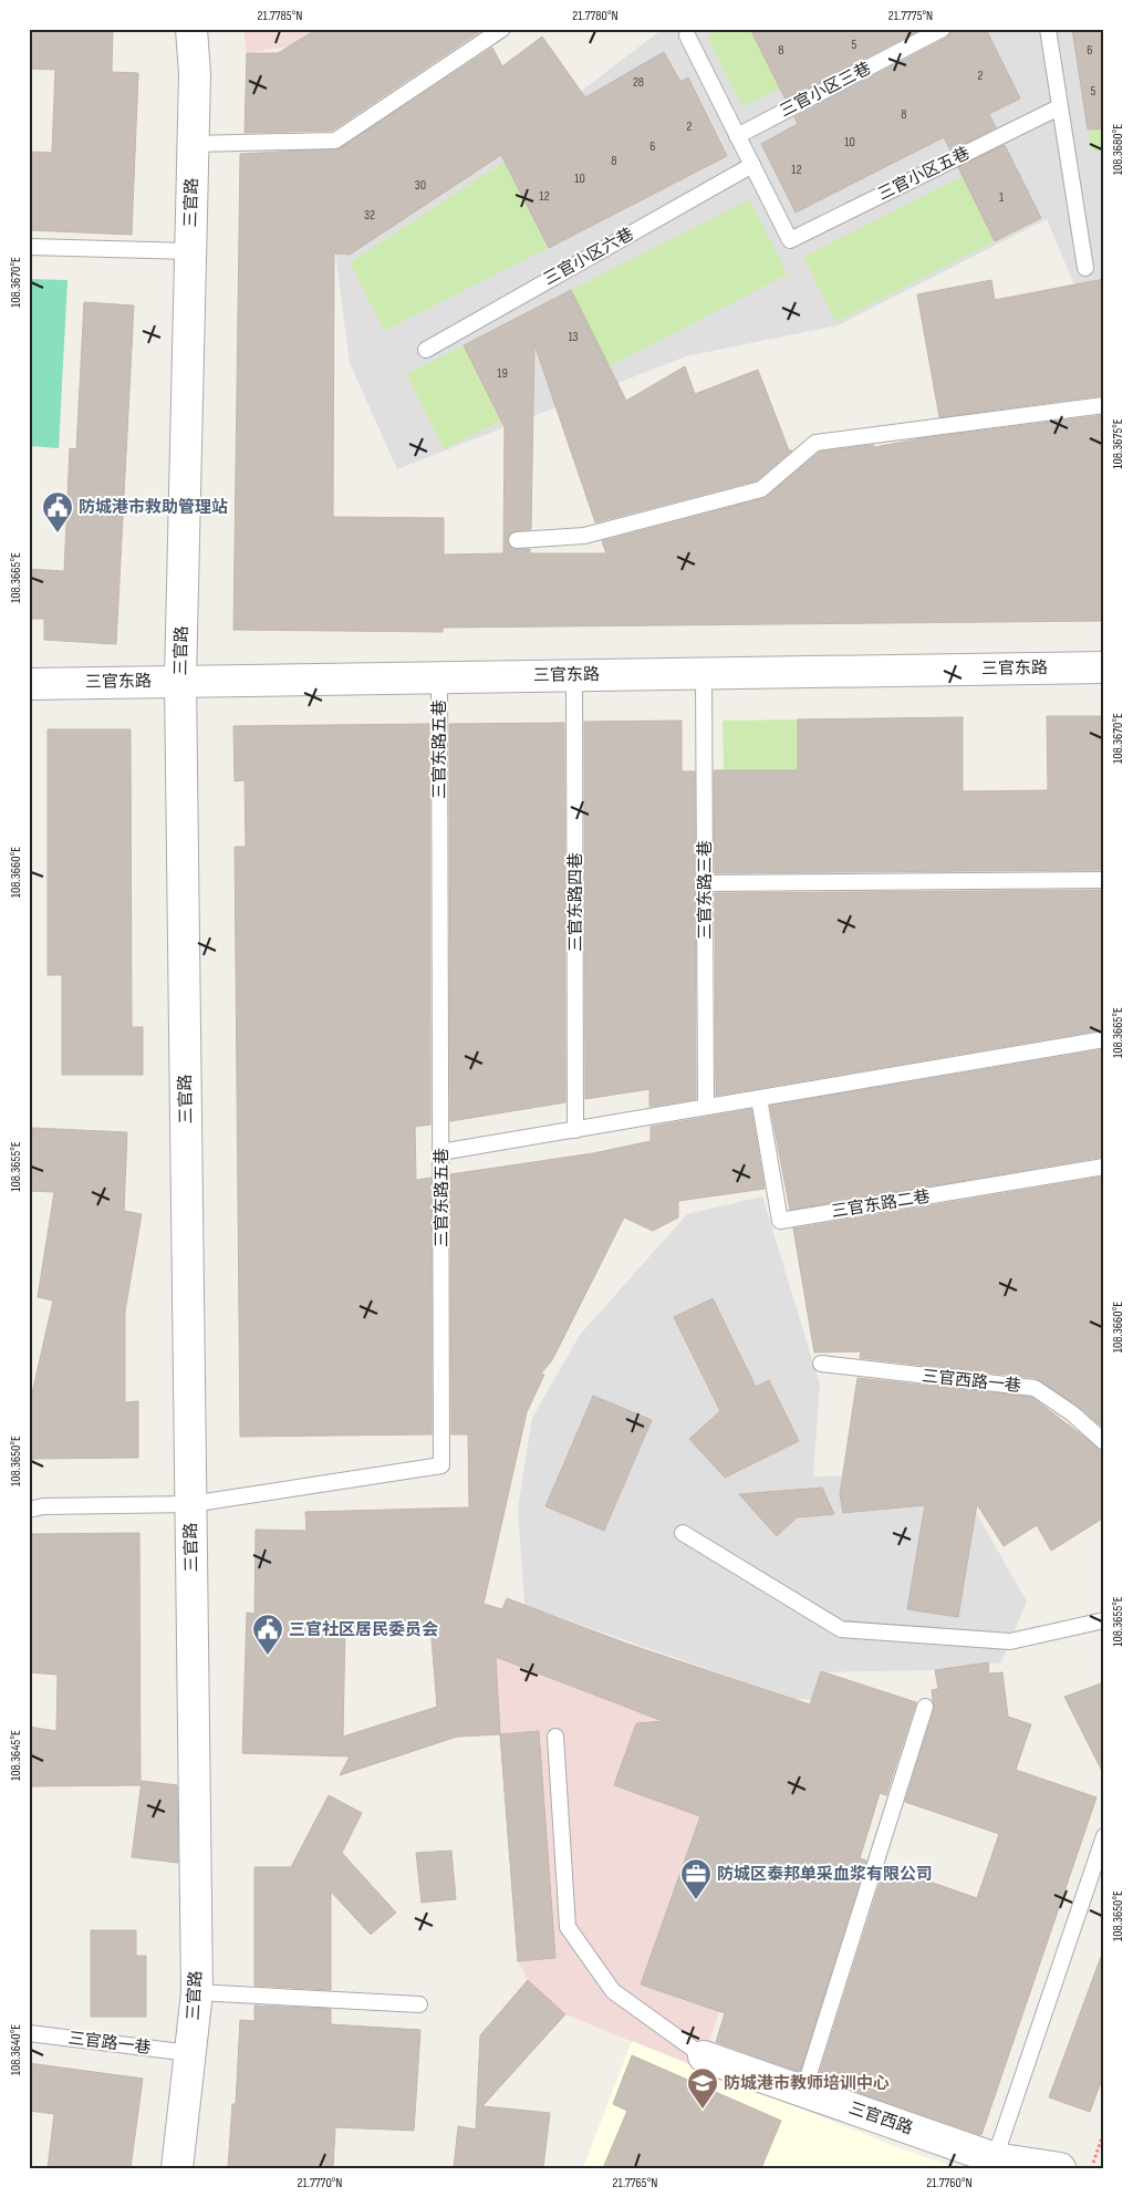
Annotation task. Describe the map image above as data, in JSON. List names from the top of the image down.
{
  "streets": {
    "street": ["三官路", "三官东路", "三官西路"],
    "lane": [
      "三官小区三巷",
      "三官小区五巷",
      "三官小区六巷",
      "三官东路五巷",
      "三官东路三巷",
      "三官东路四巷",
      "三官东路二巷",
      "三官西路一巷",
      "三官路一巷"
    ]
  },
  "crossings": [
    ["三官小区五巷", "三官小区六巷"],
    ["三官路", "三官东路"],
    ["三官路", "三官东路五巷"],
    ["三官路", "三官路一巷"],
    ["三官东路", "三官东路五巷"],
    ["三官东路", "三官东路三巷"],
    ["三官东路", "三官东路四巷"]
  ],
  "places": {
    "public building": ["防城港市救助管理站", "三官社区居民委员会"],
    "office": ["防城区泰邦单采血浆有限公司"],
    "school or university": ["防城港市教师培训中心"]
  },
  "house_numbers": [
    "5",
    "8",
    "6",
    "2",
    "28",
    "5",
    "8",
    "2",
    "10",
    "6",
    "8",
    "12",
    "10",
    "30",
    "12",
    "1",
    "32",
    "13",
    "19"
  ],
  "coordinates": [
    "21.7785°N",
    "21.7780°N",
    "21.7775°N",
    "108.3680°E",
    "108.3670°E",
    "108.3675°E",
    "108.3665°E",
    "108.3660°E",
    "108.3655°E",
    "108.3650°E",
    "108.3645°E",
    "108.3640°E",
    "21.7770°N",
    "21.7765°N",
    "21.7760°N"
  ]
}
